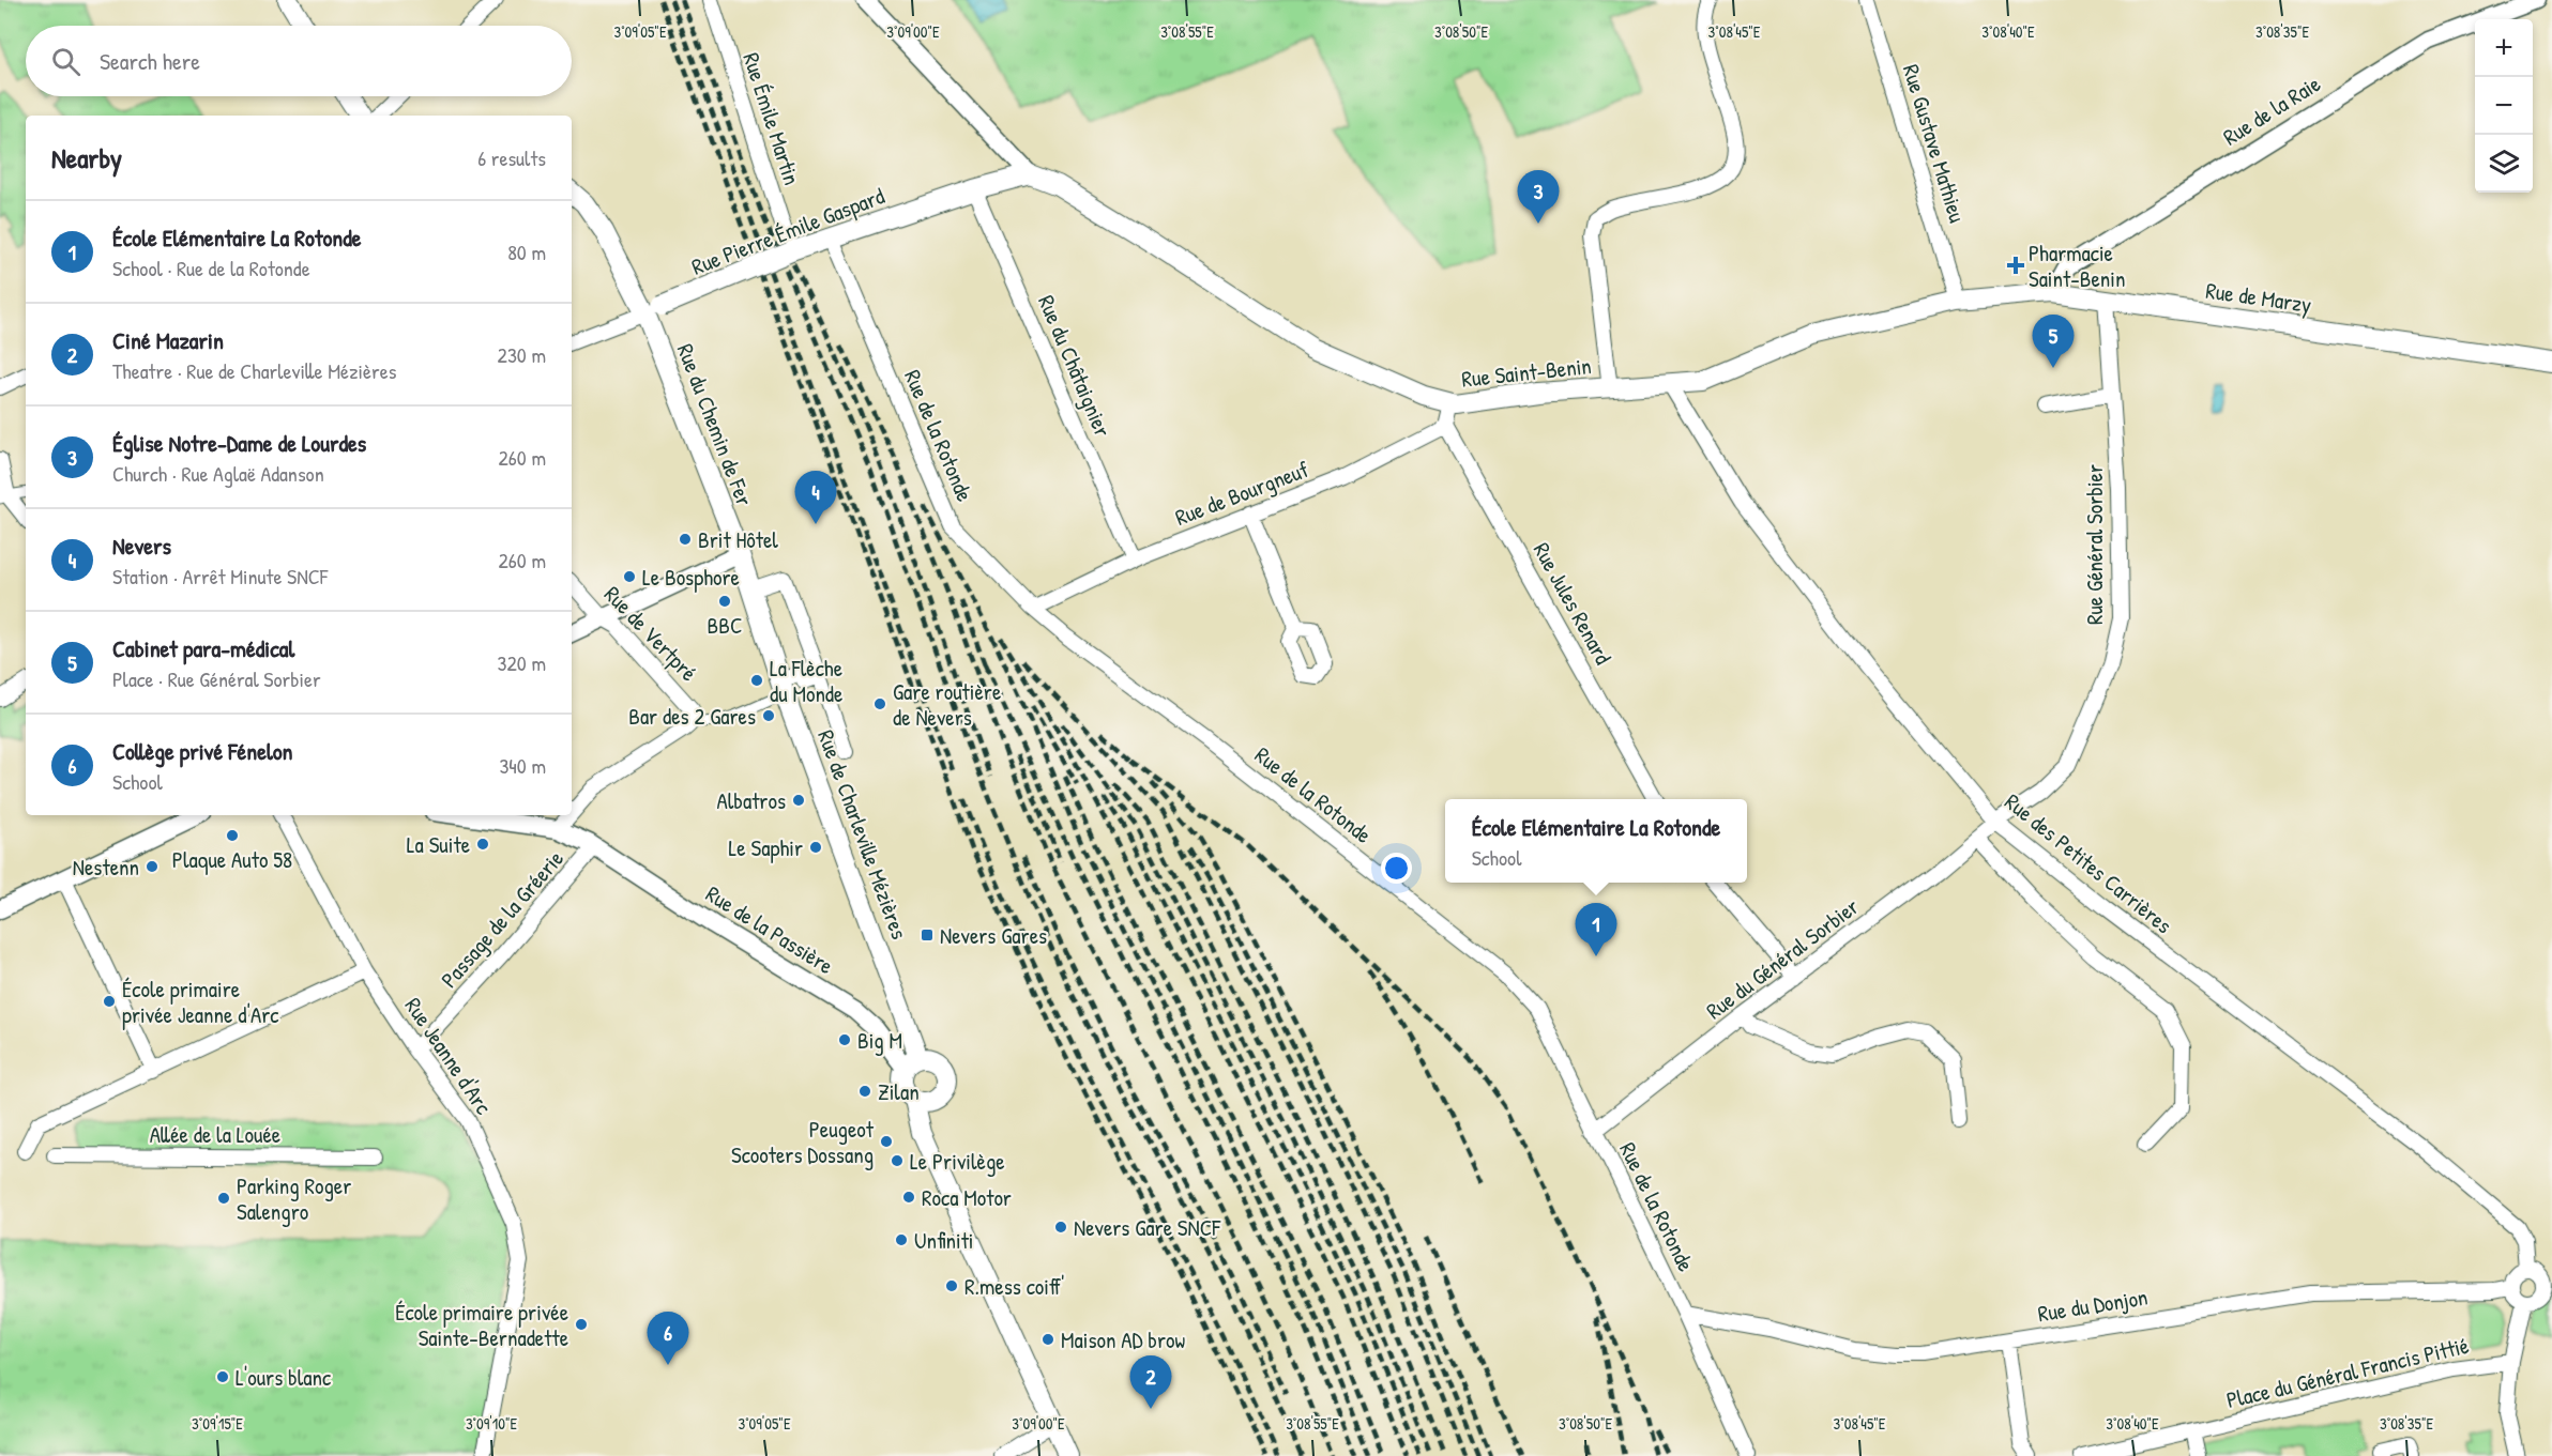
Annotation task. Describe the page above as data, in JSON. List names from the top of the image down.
{
  "streets": {
    "main road": [
      "Rue Pierre Émile Gaspard",
      "Rue de Marzy",
      "Rue Saint-Benin",
      "Rue du Chemin de Fer",
      "Rue de Charleville Mézières"
    ],
    "street": [
      "Rue de la Raie",
      "Rue Émile Martin",
      "Rue Gustave Mathieu",
      "Rue du Châtaignier",
      "Rue de la Rotonde",
      "Rue de Bourgneuf",
      "Rue Général Sorbier",
      "Rue Jules Renard",
      "Rue de Vertpré",
      "Rue des Petites Carrières",
      "Passage de la Gréerie",
      "Rue de la Passière",
      "Rue du Général Sorbier",
      "Rue Jeanne d'Arc",
      "Allée de la Louée",
      "Rue du Donjon",
      "Place du Général Francis Pittié"
    ]
  },
  "crossings": [
    ["Rue de la Raie", "Rue de Marzy"],
    ["Rue Émile Martin", "Rue Pierre Émile Gaspard"],
    ["Rue Gustave Mathieu", "Rue de Marzy"],
    ["Rue Gustave Mathieu", "Rue Saint-Benin"],
    ["Rue Pierre Émile Gaspard", "Rue du Châtaignier"],
    ["Rue Pierre Émile Gaspard", "Rue Saint-Benin"],
    ["Rue Pierre Émile Gaspard", "Rue du Chemin de Fer"],
    ["Rue Pierre Émile Gaspard", "Rue de la Rotonde"],
    ["Rue de Marzy", "Rue Saint-Benin"],
    ["Rue de Marzy", "Rue Général Sorbier"],
    ["Rue du Châtaignier", "Rue de Bourgneuf"],
    ["Rue Saint-Benin", "Rue des Petites Carrières"],
    ["Rue du Chemin de Fer", "Rue de Charleville Mézières"],
    ["Rue de la Rotonde", "Rue de Bourgneuf"],
    ["Rue de la Rotonde", "Rue du Général Sorbier"],
    ["Rue de la Rotonde", "Rue du Donjon"],
    ["Rue de Bourgneuf", "Rue Jules Renard"],
    ["Rue Général Sorbier", "Rue des Petites Carrières"],
    ["Rue Général Sorbier", "Rue du Général Sorbier"],
    ["Rue de Charleville Mézières", "Rue de la Passière"],
    ["Rue des Petites Carrières", "Rue du Général Sorbier"],
    ["Rue des Petites Carrières", "Rue du Donjon"],
    ["Passage de la Gréerie", "Rue de la Passière"],
    ["Passage de la Gréerie", "Rue Jeanne d'Arc"]
  ],
  "places": {
    "health": ["Pharmacie Saint-Benin"],
    "other": [
      "Brit Hôtel",
      "Le Bosphore",
      "BBC",
      "La Flèche du Monde",
      "Gare routière de Nevers",
      "Bar des 2 Gares",
      "Albatros",
      "Plaque Auto 58",
      "La Suite",
      "Le Saphir",
      "Nestenn",
      "École primaire privée Jeanne d'Arc",
      "Big M",
      "Zilan",
      "Peugeot Scooters Dossang",
      "Le Privilège",
      "Roca Motor",
      "Parking Roger Salengro",
      "Nevers Gare SNCF",
      "Unfiniti",
      "R.mess coiff'",
      "École primaire privée Sainte-Bernadette",
      "Maison AD brow",
      "L'ours blanc"
    ],
    "transit": ["Nevers Gares"]
  },
  "page": {
    "map_buttons": ["+", "−"],
    "search": "Search here",
    "heading": ["Nearby", "6 results"],
    "pins": [
      "3",
      "5",
      "4",
      "1",
      "6",
      "2"
    ],
    "list": [
      {
        "mark": "1",
        "name": "École Elémentaire La Rotonde",
        "note": "School · Rue de la Rotonde",
        "value": "80 m"
      },
      {
        "mark": "2",
        "name": "Ciné Mazarin",
        "note": "Theatre · Rue de Charleville Mézières",
        "value": "230 m"
      },
      {
        "mark": "3",
        "name": "Église Notre-Dame de Lourdes",
        "note": "Church · Rue Aglaë Adanson",
        "value": "260 m"
      },
      {
        "mark": "4",
        "name": "Nevers",
        "note": "Station · Arrêt Minute SNCF",
        "value": "260 m"
      },
      {
        "mark": "5",
        "name": "Cabinet para-médical",
        "note": "Place · Rue Général Sorbier",
        "value": "320 m"
      },
      {
        "mark": "6",
        "name": "Collège privé Fénelon",
        "note": "School",
        "value": "340 m"
      }
    ],
    "popup": ["École Elémentaire La Rotonde", "School"]
  },
  "coordinates": [
    "3°09'05\"E",
    "3°09'00\"E",
    "3°08'55\"E",
    "3°08'50\"E",
    "3°08'45\"E",
    "3°08'40\"E",
    "3°08'35\"E",
    "3°09'15\"E",
    "3°09'10\"E"
  ]
}
